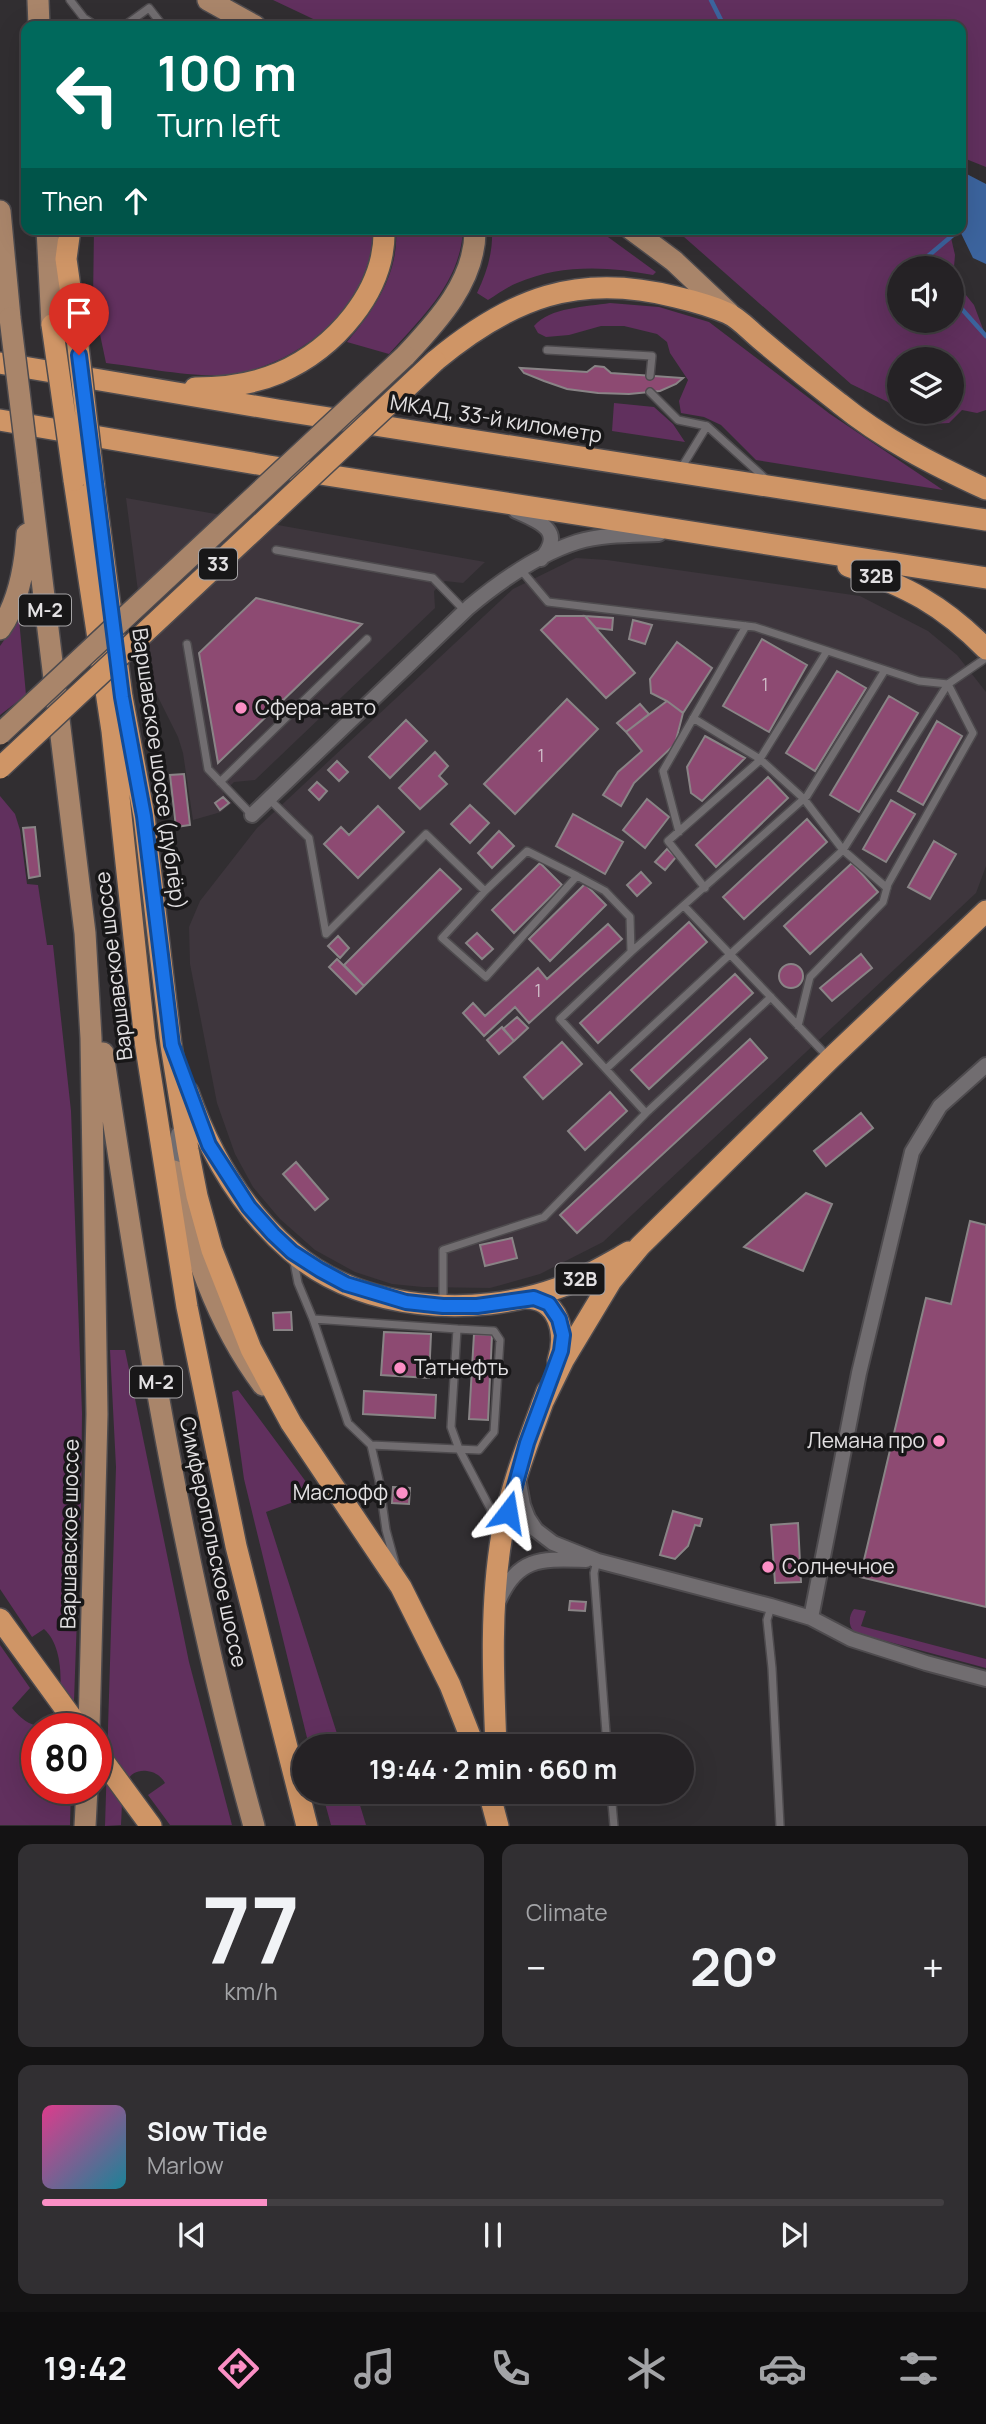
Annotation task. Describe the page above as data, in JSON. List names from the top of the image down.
{
  "streets": {
    "highway": [
      "МКАД, 33-й километр",
      "33",
      "32B",
      "М-2",
      "Варшавское шоссе (дублёр)",
      "Варшавское шоссе",
      "Симферопольское шоссе"
    ]
  },
  "crossings": [
    ["32B", "Варшавское шоссе (дублёр)"],
    ["Варшавское шоссе (дублёр)", "Варшавское шоссе"],
    ["Варшавское шоссе", "Симферопольское шоссе"]
  ],
  "places": [
    "Сфера-авто",
    "Татнефть",
    "Лемана про",
    "Маслофф",
    "Солнечное"
  ],
  "house_numbers": ["1", "1", "1"],
  "page": {
    "turn": ["100 m", "Turn left"],
    "then": "Then",
    "limit": "80",
    "trip": "19:44 · 2 min · 660 m",
    "tile": [
      ["77", "km/h"],
      "Climate"
    ],
    "heat": ["−", "20°", "+"],
    "song": ["Slow Tide", "Marlow"],
    "tabs": "19:42"
  }
}
